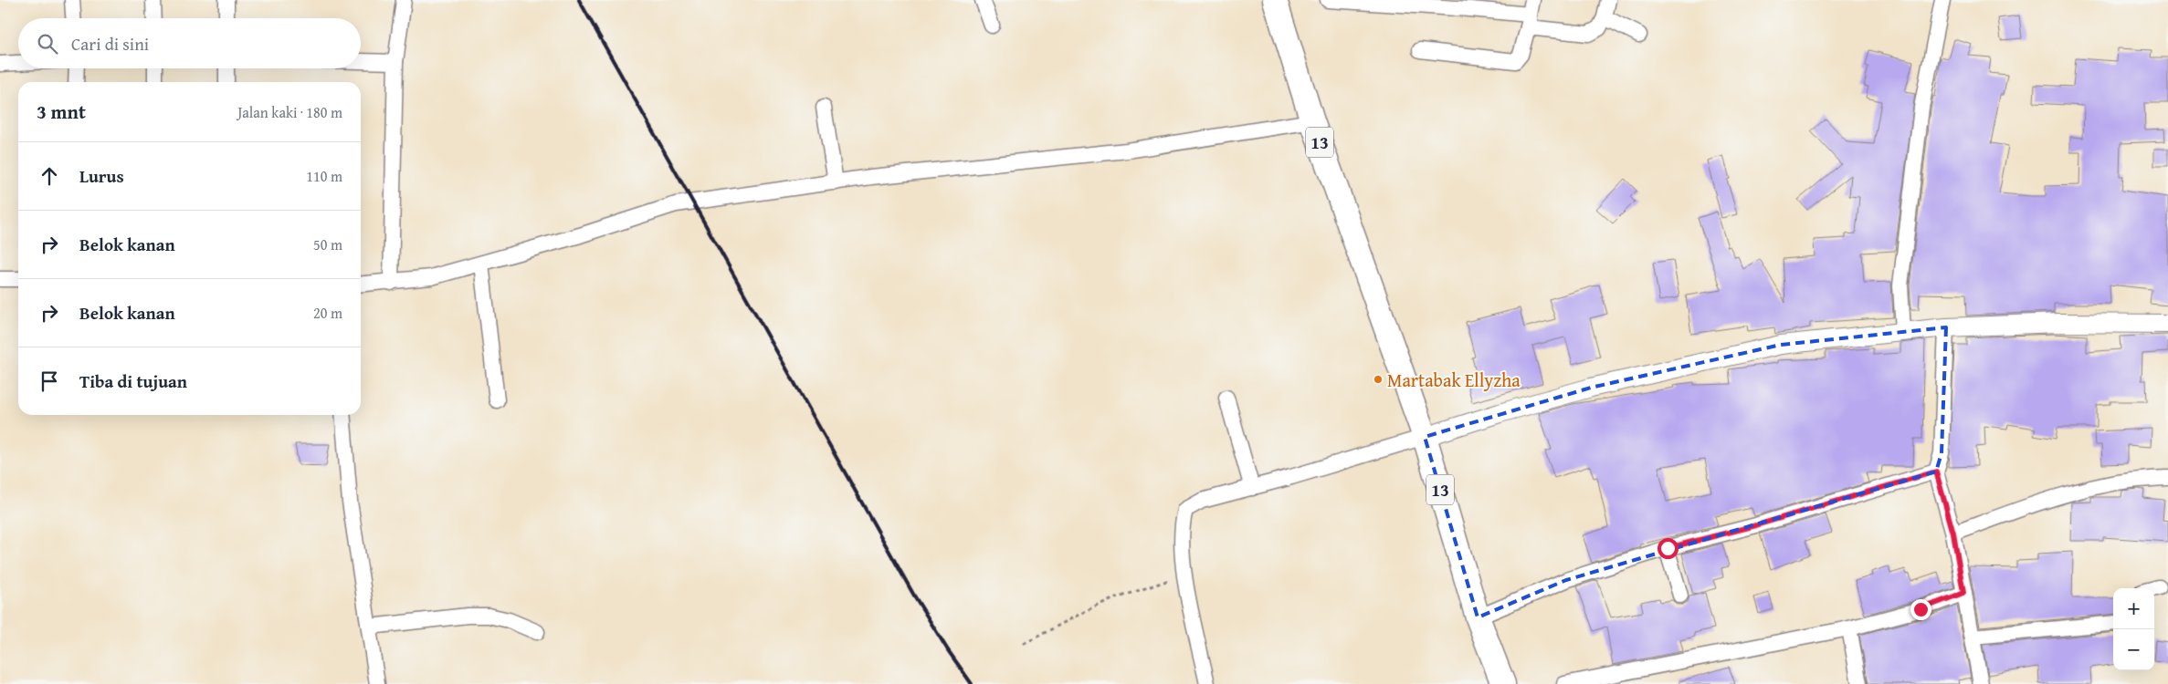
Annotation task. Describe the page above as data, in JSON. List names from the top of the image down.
{
  "streets": {
    "highway": ["13"]
  },
  "places": ["Martabak Ellyzha"],
  "page": {
    "search": "Cari di sini",
    "heading": ["3 mnt", "Jalan kaki · 180 m"],
    "list": [
      ["Lurus", "110 m"],
      ["Belok kanan", "50 m"],
      ["Belok kanan", "20 m"],
      "Tiba di tujuan"
    ],
    "map_buttons": ["+", "−"]
  }
}
